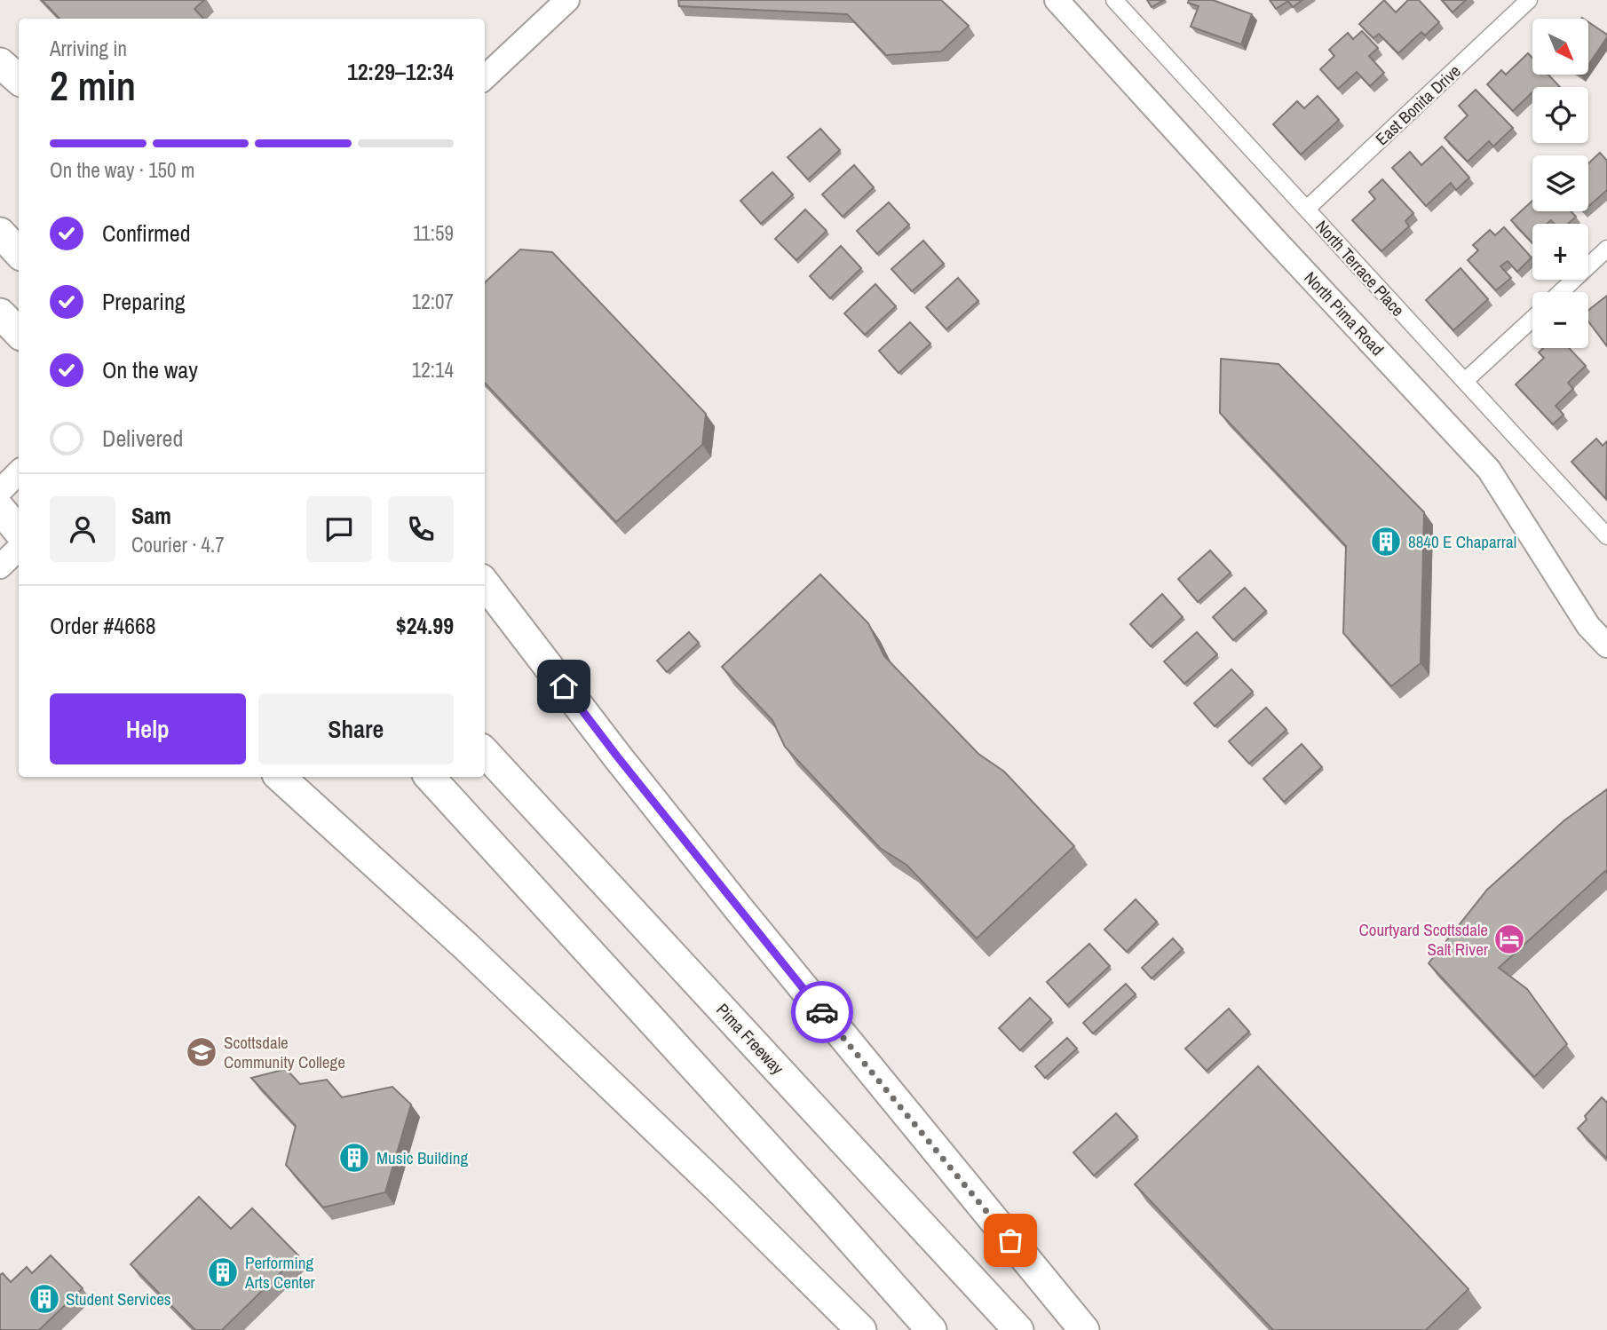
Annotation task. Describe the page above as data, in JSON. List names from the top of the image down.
{
  "streets": {
    "highway": ["Pima Freeway"],
    "main road": ["North Pima Road"],
    "street": ["East Bonita Drive", "North Terrace Place"]
  },
  "crossings": [
    ["East Bonita Drive", "North Terrace Place"]
  ],
  "places": {
    "building": [
      "8840 E Chaparral",
      "Music Building",
      "Performing Arts Center",
      "Student Services"
    ],
    "hotel": ["Courtyard Scottsdale Salt River"],
    "school or university": ["Scottsdale Community College"]
  },
  "north": "bottom right",
  "page": {
    "map_buttons": ["+", "−"],
    "heading": ["2 min", "Arriving in", "12:29–12:34"],
    "panel": [
      "Sam",
      "Courier · 4.7",
      "Order #4668",
      "$24.99"
    ],
    "bar": "On the way · 150 m",
    "list": [
      ["Confirmed", "11:59"],
      ["Preparing", "12:07"],
      ["On the way", "12:14"],
      "Delivered"
    ],
    "buttons": ["Help", "Share"]
  }
}
